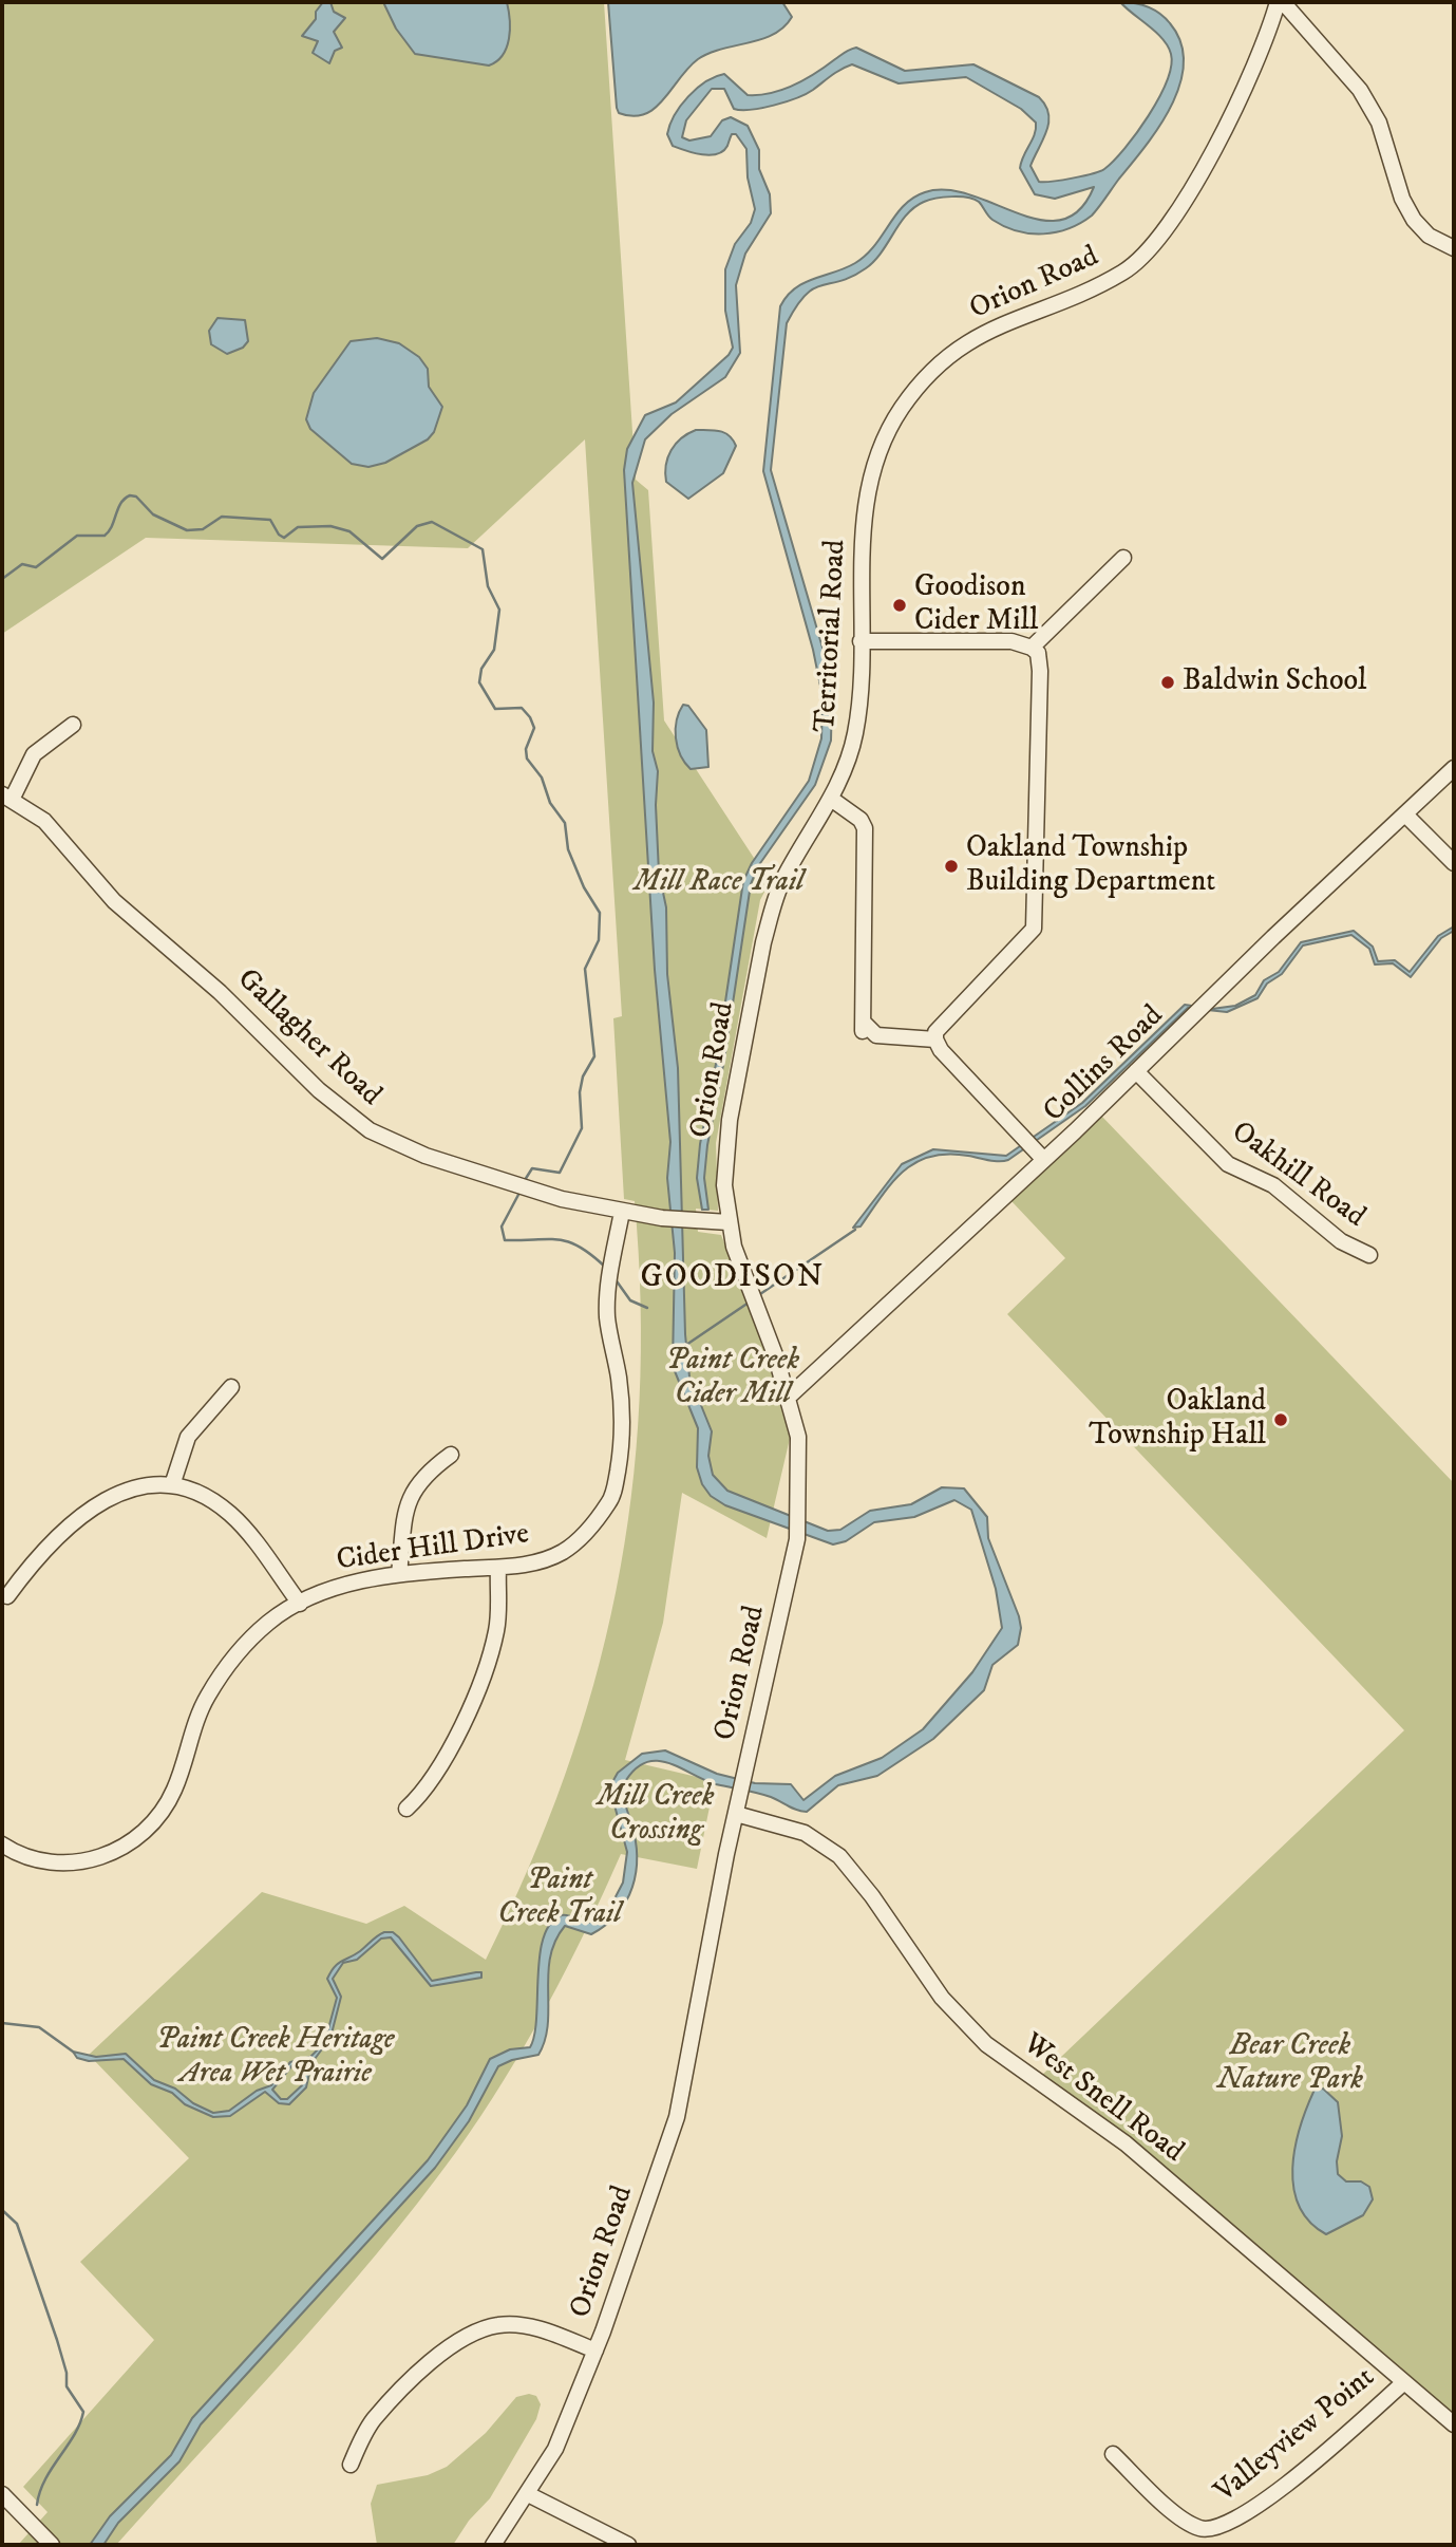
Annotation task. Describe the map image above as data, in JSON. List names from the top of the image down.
{
  "streets": {
    "street": [
      "Orion Road",
      "Territorial Road",
      "Gallagher Road",
      "Collins Road",
      "Oakhill Road",
      "Cider Hill Drive",
      "West Snell Road",
      "Valleyview Point"
    ]
  },
  "crossings": [
    ["Orion Road", "Territorial Road"],
    ["Orion Road", "Gallagher Road"],
    ["Orion Road", "Collins Road"],
    ["Orion Road", "West Snell Road"],
    ["Gallagher Road", "Cider Hill Drive"],
    ["Collins Road", "Oakhill Road"],
    ["West Snell Road", "Valleyview Point"]
  ],
  "districts": ["GOODISON"],
  "parks": [
    "Mill Race Trail",
    "Paint Creek Cider Mill",
    "Mill Creek Crossing",
    "Paint Creek Trail",
    "Paint Creek Heritage Area Wet Prairie",
    "Bear Creek Nature Park"
  ],
  "places": [
    "Goodison Cider Mill",
    "Baldwin School",
    "Oakland Township Building Department",
    "Oakland Township Hall"
  ]
}
